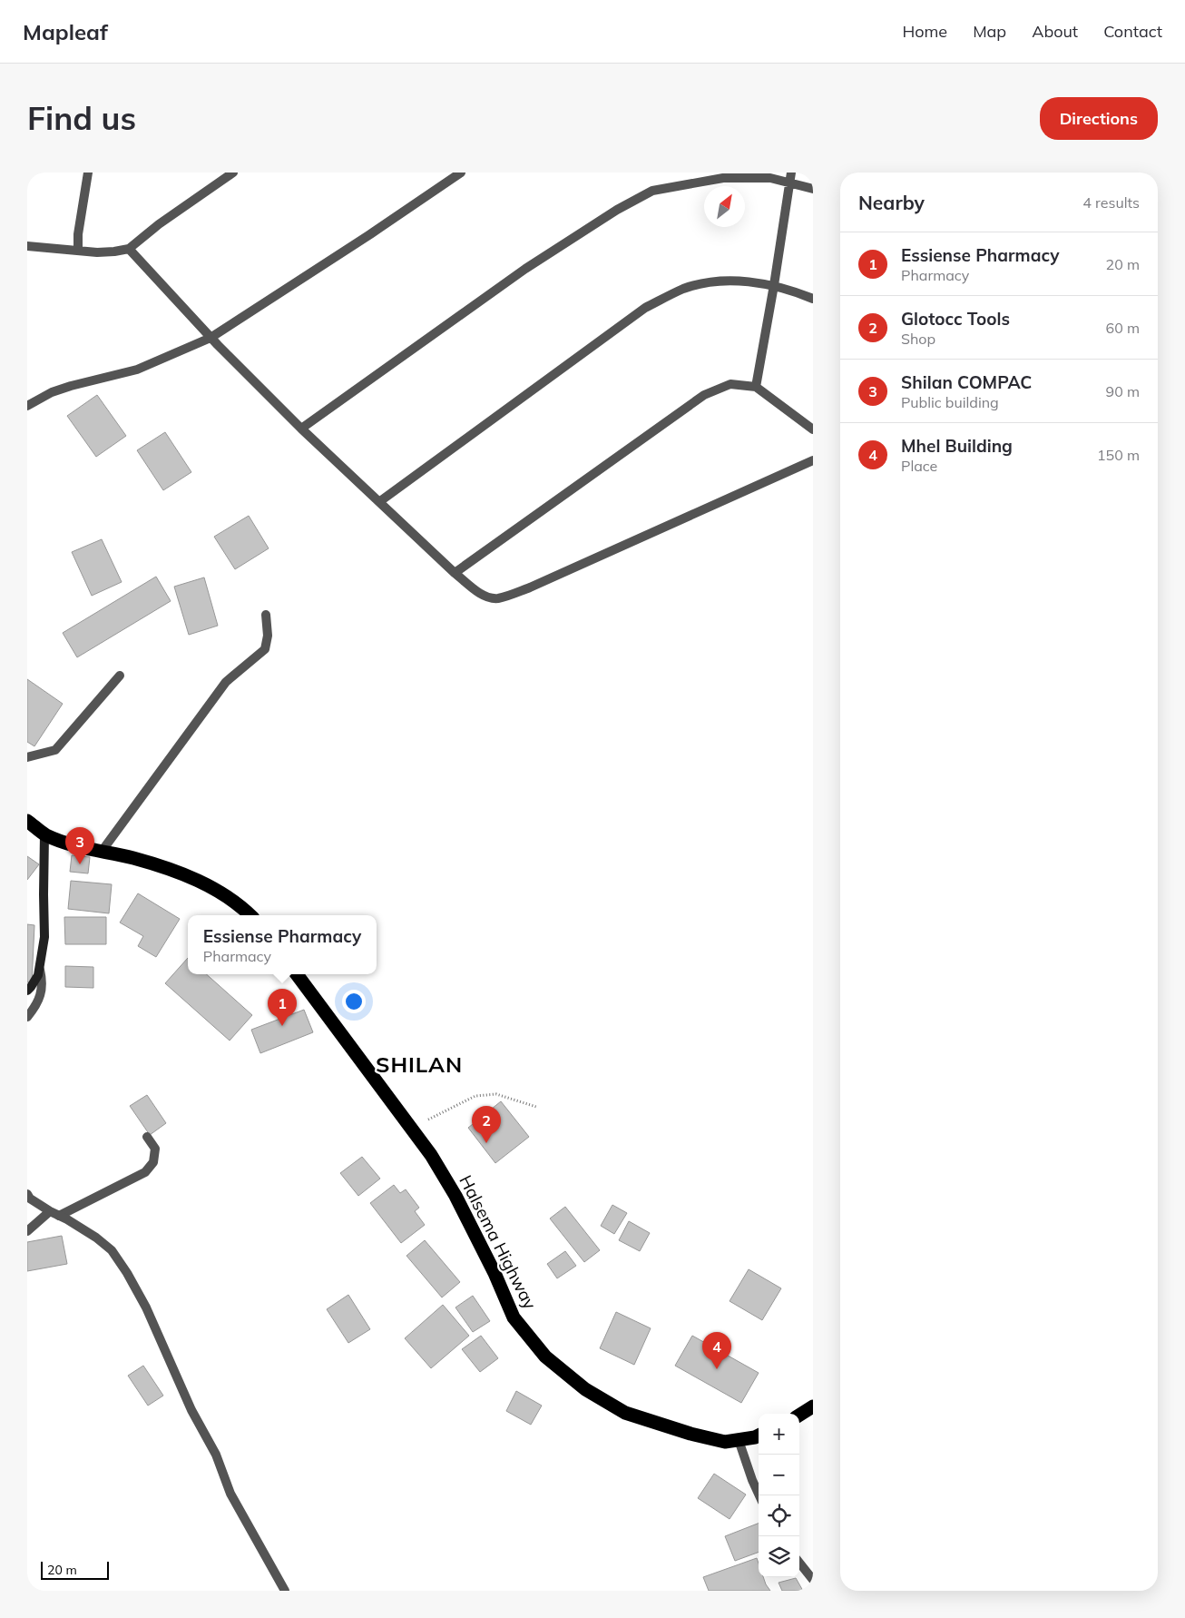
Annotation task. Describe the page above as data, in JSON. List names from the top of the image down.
{
  "streets": {
    "highway": ["Halsema Highway"]
  },
  "districts": ["SHILAN"],
  "scale_bar": "20 m",
  "north": "top right",
  "page": {
    "header": "Mapleaf",
    "nav": [
      "Home",
      "Map",
      "About",
      "Contact"
    ],
    "buttons": "Directions",
    "title": "Find us",
    "heading": ["Nearby", "4 results"],
    "list": [
      {
        "mark": "1",
        "name": "Essiense Pharmacy",
        "note": "Pharmacy",
        "value": "20 m"
      },
      {
        "mark": "2",
        "name": "Glotocc Tools",
        "note": "Shop",
        "value": "60 m"
      },
      {
        "mark": "3",
        "name": "Shilan COMPAC",
        "note": "Public building",
        "value": "90 m"
      },
      {
        "mark": "4",
        "name": "Mhel Building",
        "note": "Place",
        "value": "150 m"
      }
    ],
    "pins": [
      "3",
      "1",
      "2",
      "4"
    ],
    "popup": ["Essiense Pharmacy", "Pharmacy"],
    "map_buttons": ["+", "−"],
    "scale": "20 m"
  }
}
